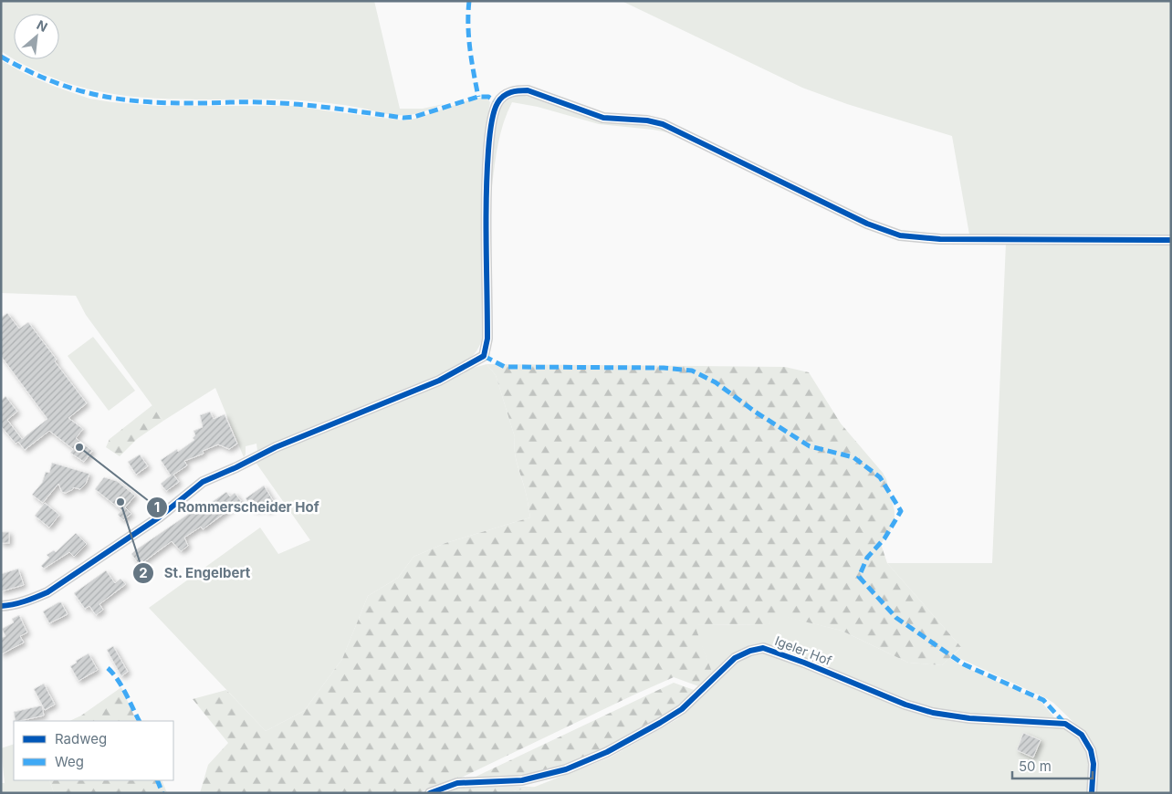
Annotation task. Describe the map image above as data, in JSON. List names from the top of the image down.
{
  "streets": {
    "street": ["Igeler Hof"]
  },
  "places": ["Rommerscheider Hof", "St. Engelbert"],
  "legend": ["Radweg", "Weg"],
  "scale_bar": "50 m",
  "north": "top right"
}
